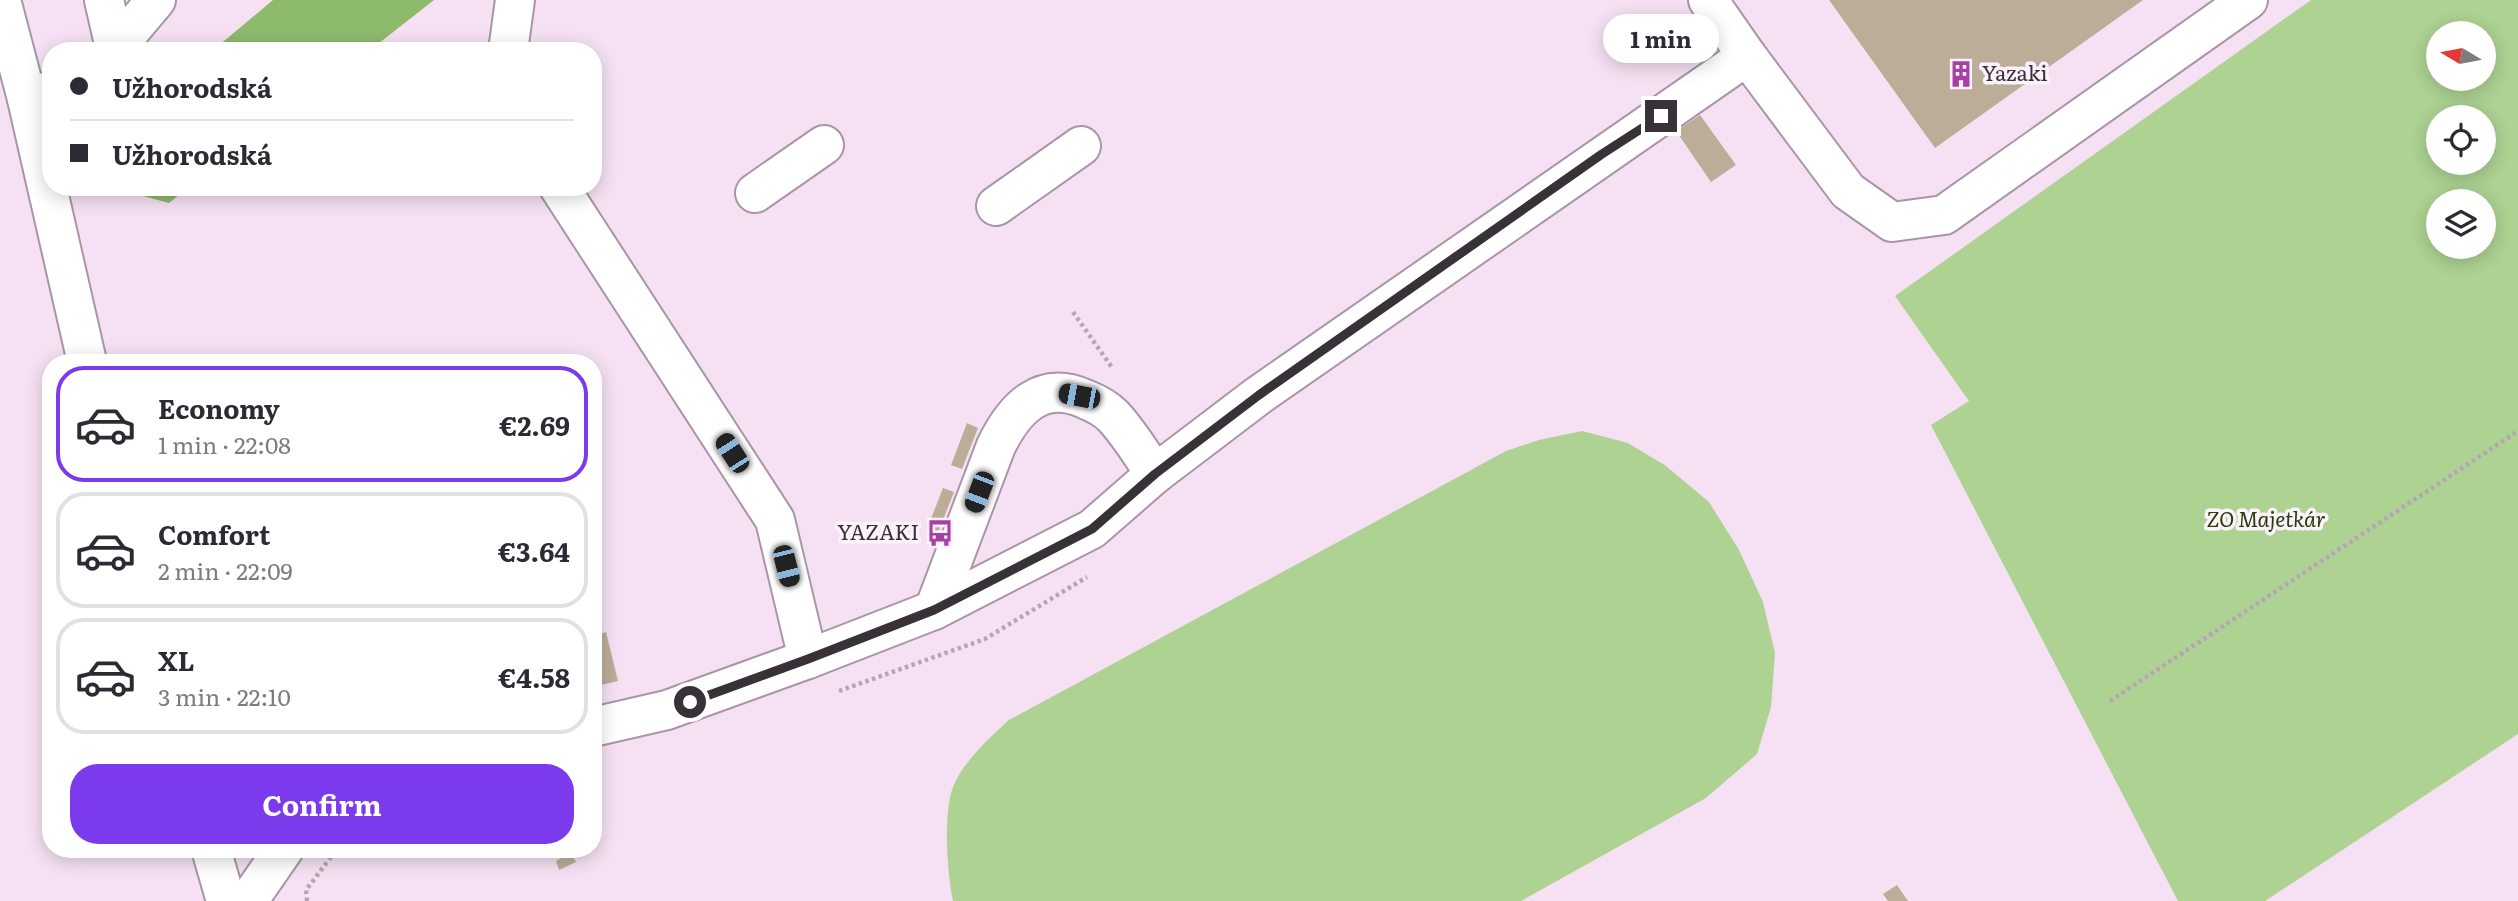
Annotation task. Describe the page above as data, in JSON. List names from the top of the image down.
{
  "parks": ["ZO Majetkár"],
  "places": {
    "building": ["Yazaki"],
    "bus stop": ["YAZAKI"]
  },
  "north": "left",
  "page": {
    "bubble": "1 min",
    "banner": ["Užhorodská", "Užhorodská"],
    "list": [
      {
        "name": "Economy",
        "note": "1 min · 22:08",
        "value": "€2.69"
      },
      {
        "name": "Comfort",
        "note": "2 min · 22:09",
        "value": "€3.64"
      },
      {
        "name": "XL",
        "note": "3 min · 22:10",
        "value": "€4.58"
      }
    ],
    "buttons": "Confirm"
  }
}
